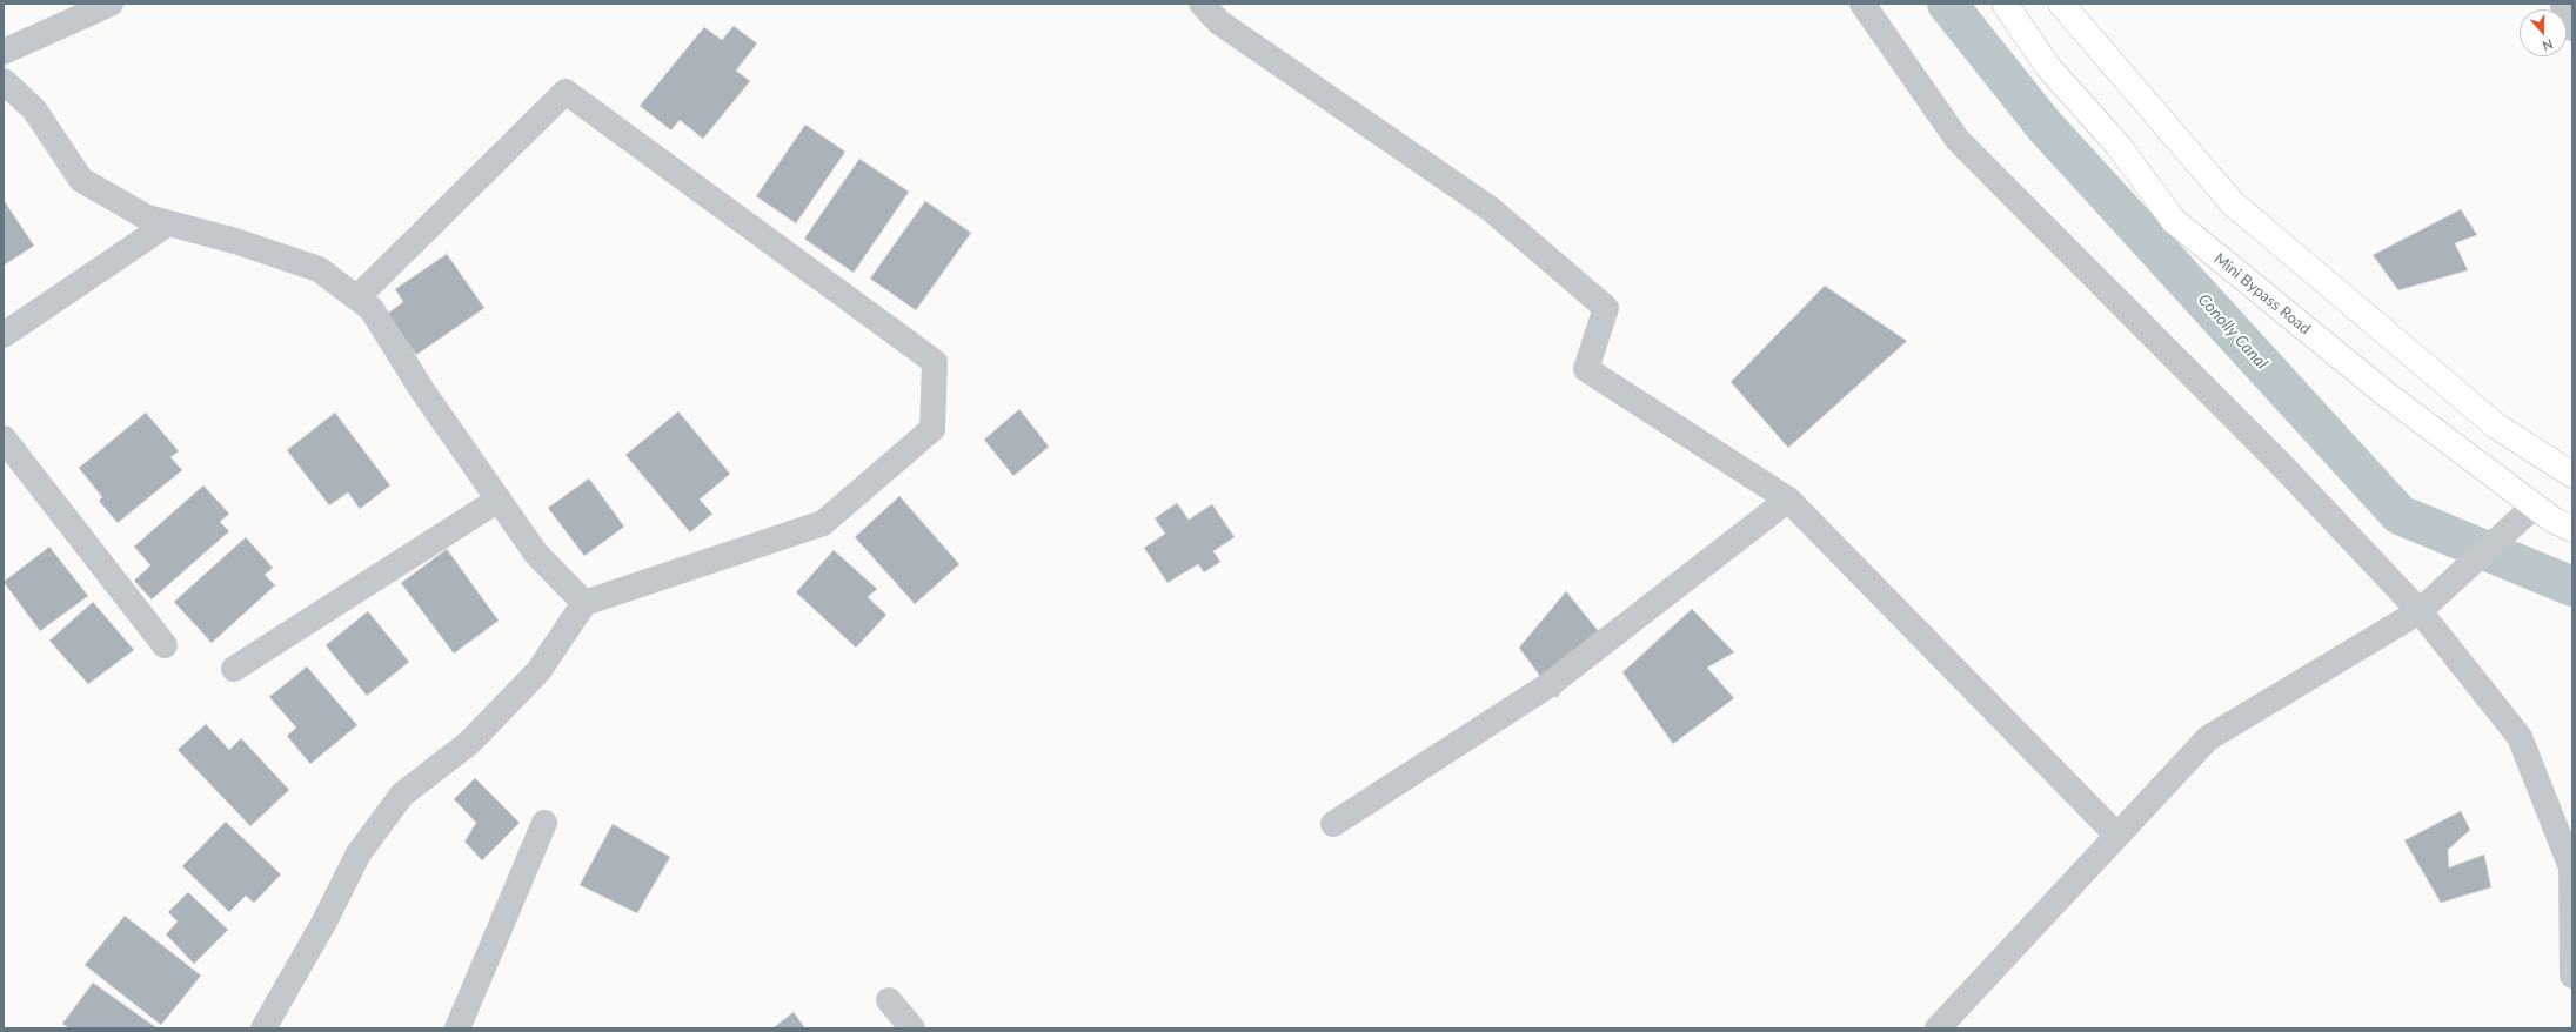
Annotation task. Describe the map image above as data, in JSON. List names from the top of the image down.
{
  "streets": {
    "main road": ["Mini Bypass Road"]
  },
  "water": ["Conolly Canal"],
  "north": "bottom"
}
